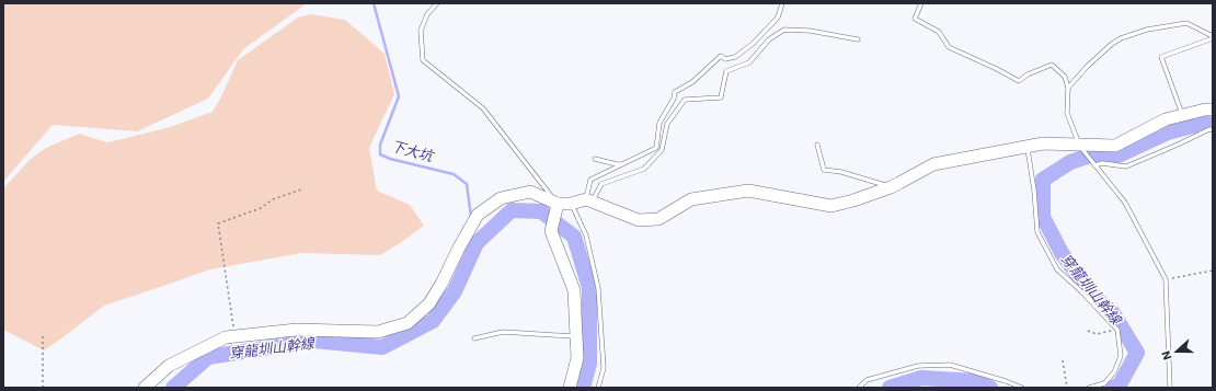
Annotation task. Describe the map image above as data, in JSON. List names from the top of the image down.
{
  "water": ["下大坑", "穿龍圳山幹線"],
  "north": "left"
}
